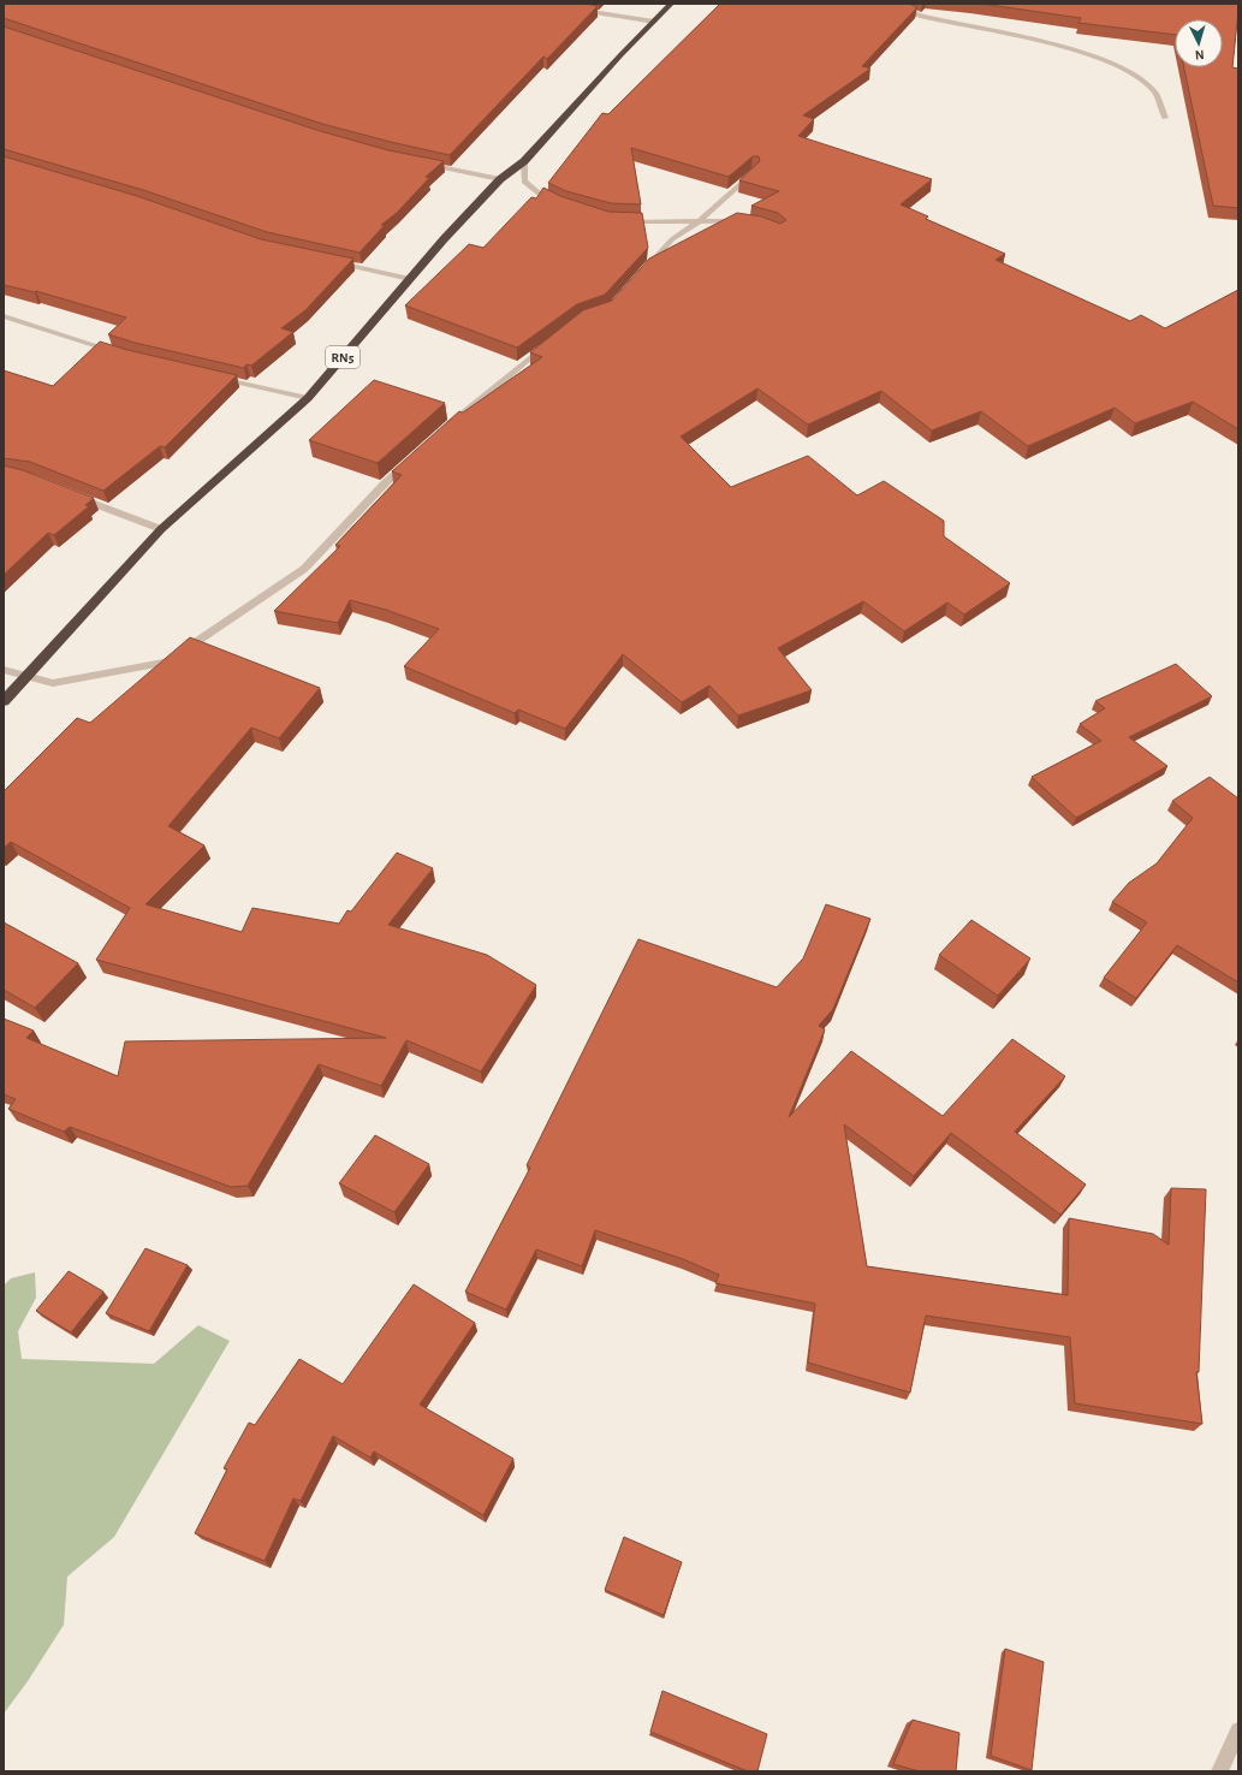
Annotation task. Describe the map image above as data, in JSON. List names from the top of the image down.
{
  "streets": {
    "highway": ["RN5"]
  },
  "north": "bottom"
}
